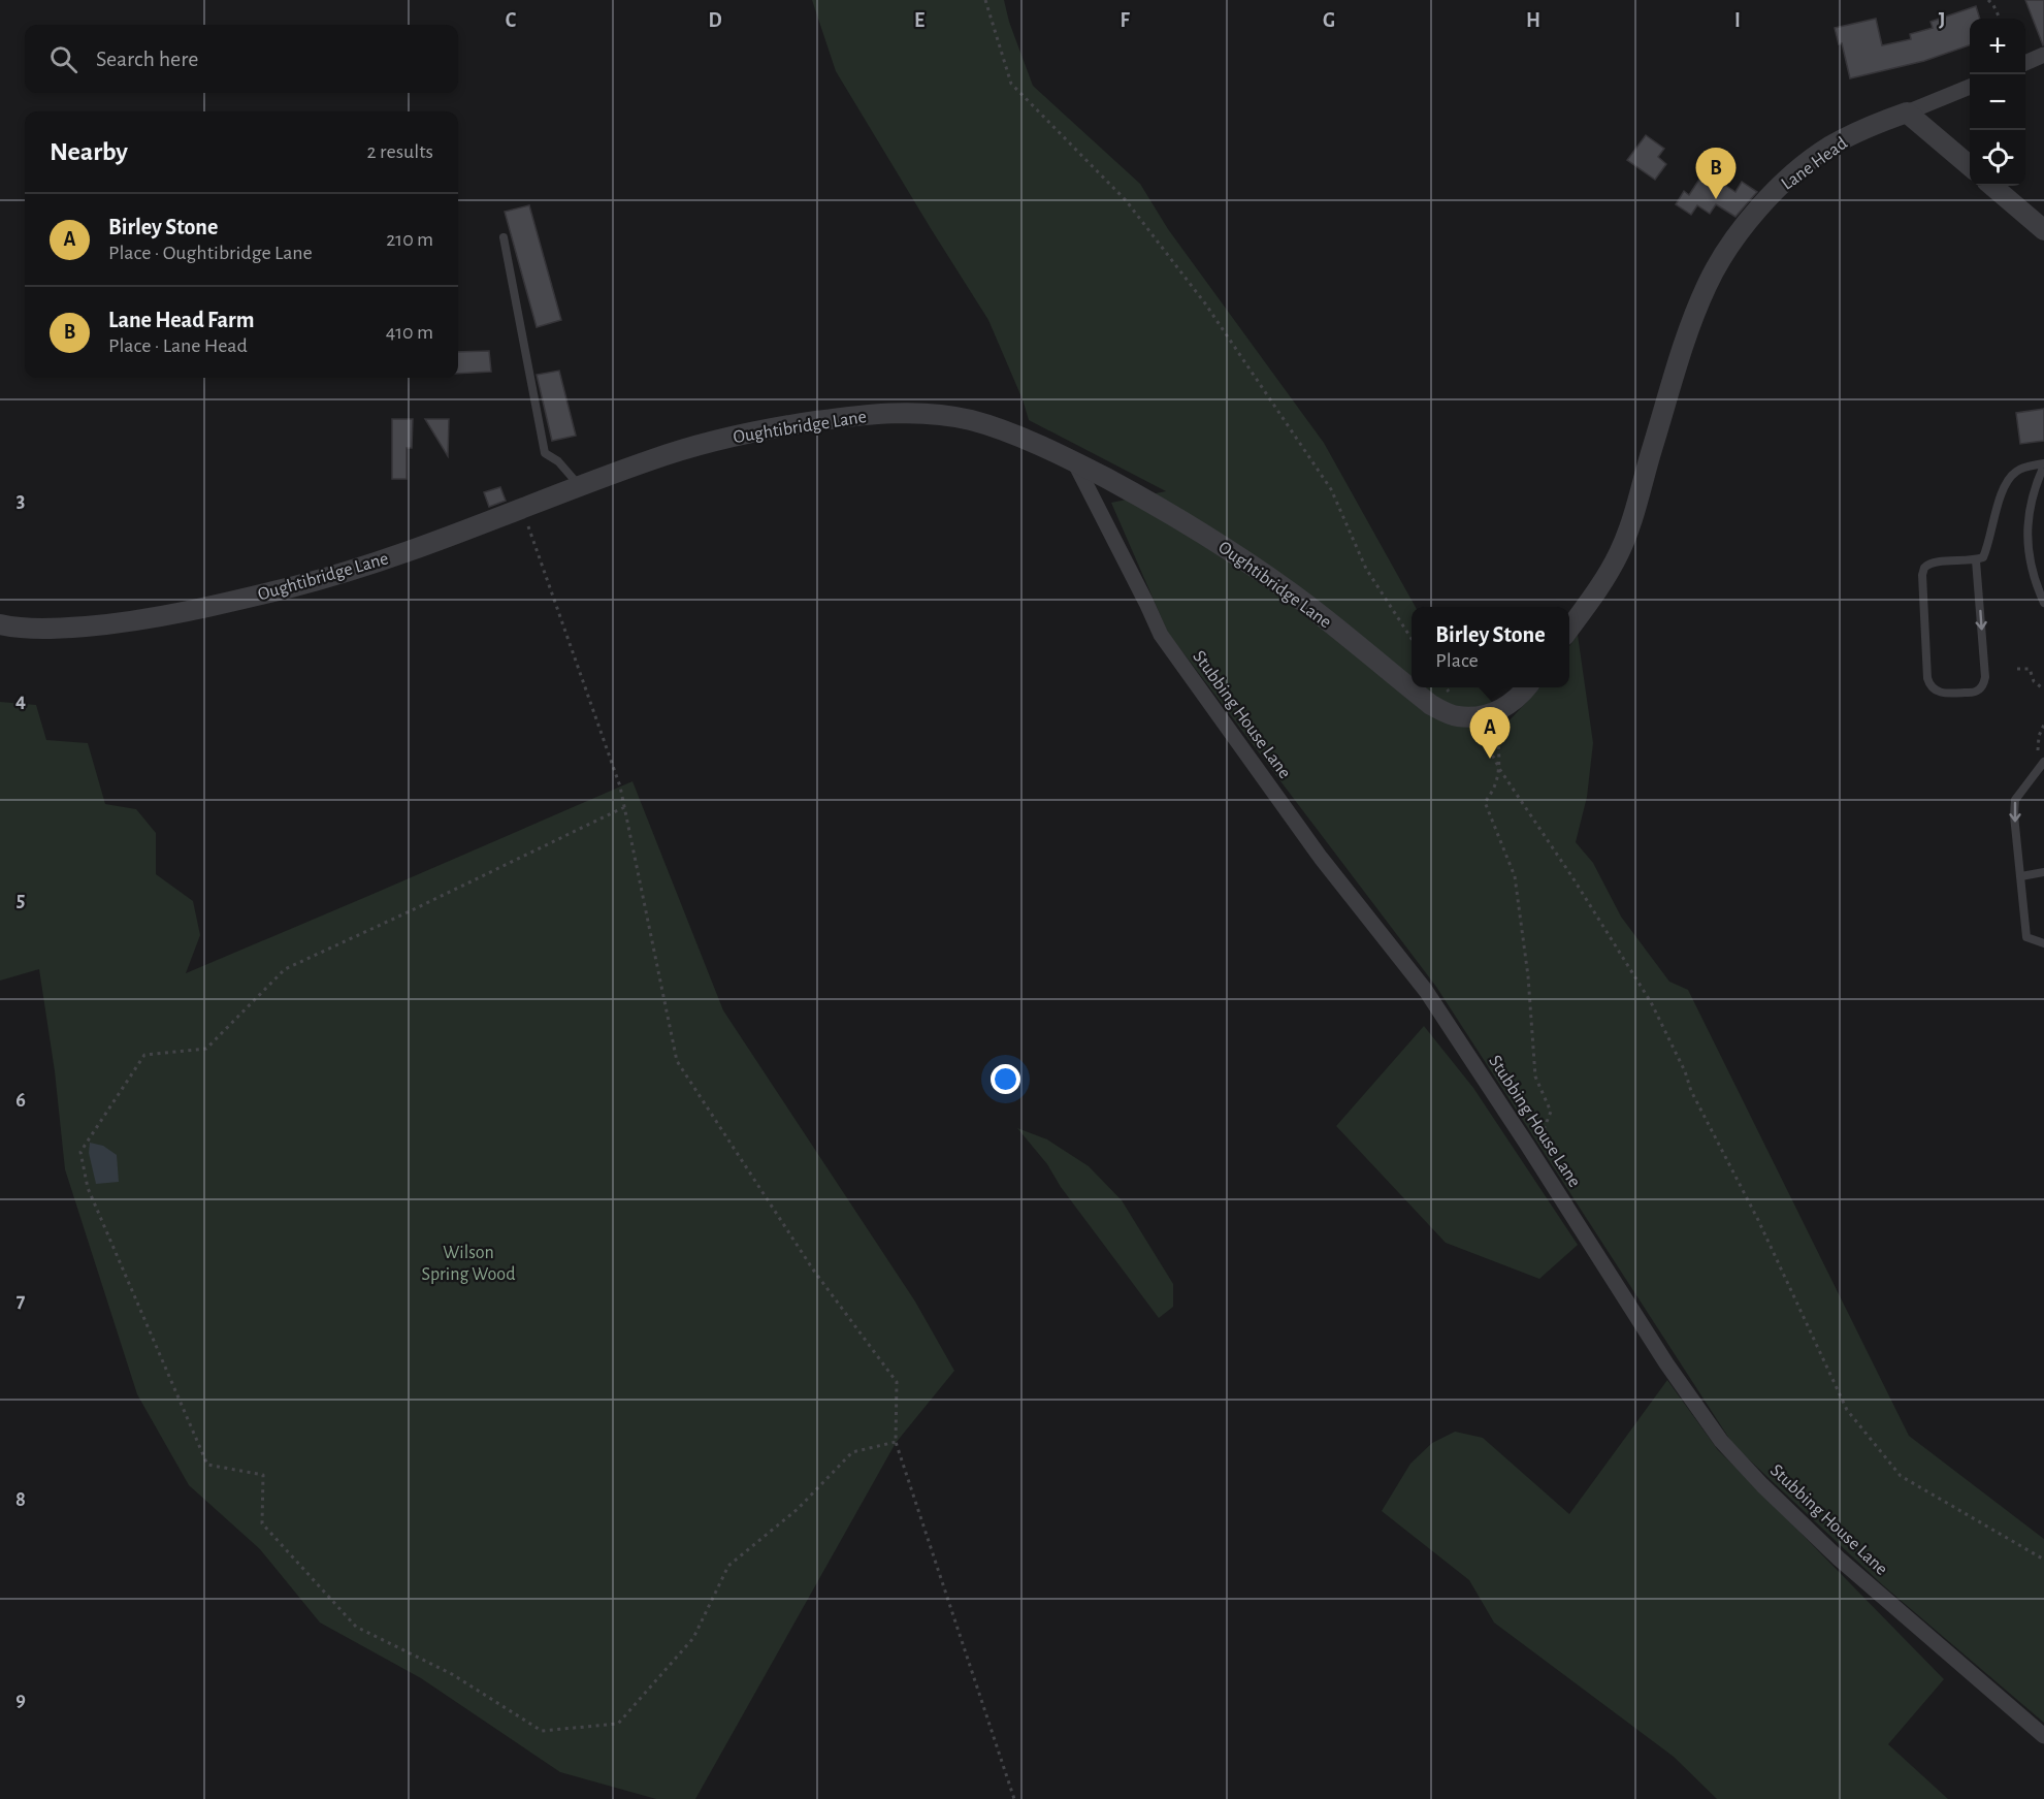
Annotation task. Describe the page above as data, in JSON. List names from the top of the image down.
{
  "streets": {
    "street": ["Lane Head", "Oughtibridge Lane", "Stubbing House Lane"]
  },
  "crossings": [
    ["Oughtibridge Lane", "Stubbing House Lane"]
  ],
  "parks": ["Wilson Spring Wood"],
  "page": {
    "map_buttons": ["+", "−"],
    "search": "Search here",
    "heading": ["Nearby", "2 results"],
    "pins": ["B", "A"],
    "list": [
      {
        "mark": "A",
        "name": "Birley Stone",
        "note": "Place · Oughtibridge Lane",
        "value": "210 m"
      },
      {
        "mark": "B",
        "name": "Lane Head Farm",
        "note": "Place · Lane Head",
        "value": "410 m"
      }
    ],
    "popup": ["Birley Stone", "Place"]
  },
  "grid": {
    "columns": [
      "C",
      "D",
      "E",
      "F",
      "G",
      "H",
      "I",
      "J"
    ],
    "rows": [
      "3",
      "4",
      "5",
      "6",
      "7",
      "8",
      "9"
    ]
  }
}
